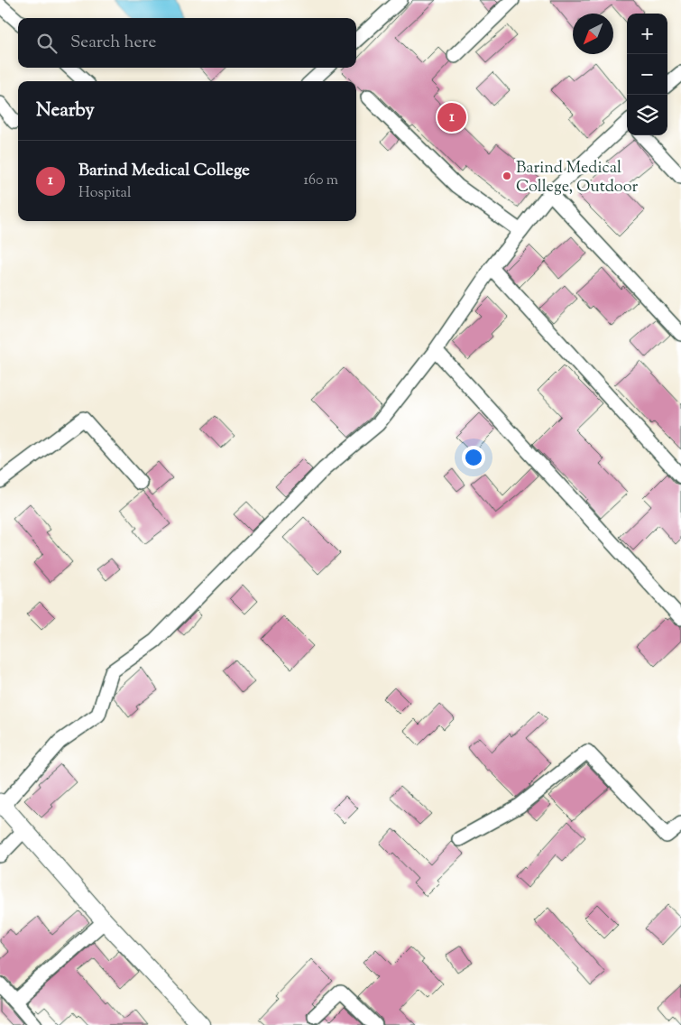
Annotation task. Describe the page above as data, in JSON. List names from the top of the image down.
{
  "places": ["Barind Medical College, Outdoor"],
  "north": "bottom left",
  "page": {
    "map_buttons": ["+", "−"],
    "search": "Search here",
    "heading": "Nearby",
    "pins": "1",
    "list": [
      {
        "mark": "1",
        "name": "Barind Medical College",
        "note": "Hospital",
        "value": "160 m"
      }
    ]
  }
}
